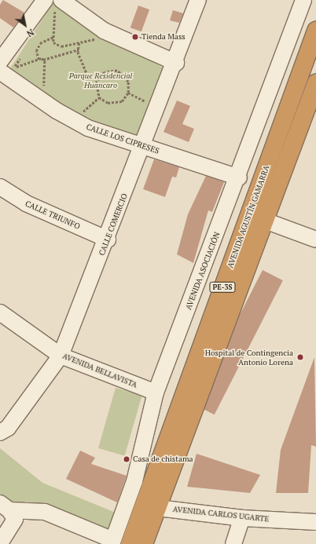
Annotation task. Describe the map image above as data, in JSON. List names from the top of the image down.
{
  "streets": {
    "highway": ["AVENIDA AGUSTÍN GAMARRA", "PE-3S"],
    "street": [
      "CALLE LOS CIPRESES",
      "CALLE TRIUNFO",
      "CALLE COMERCIO",
      "AVENIDA ASOCIACIÓN",
      "AVENIDA BELLAVISTA",
      "AVENIDA CARLOS UGARTE"
    ]
  },
  "crossings": [
    ["CALLE LOS CIPRESES", "CALLE COMERCIO"],
    ["CALLE LOS CIPRESES", "AVENIDA ASOCIACIÓN"],
    ["CALLE TRIUNFO", "CALLE COMERCIO"],
    ["AVENIDA AGUSTÍN GAMARRA", "AVENIDA CARLOS UGARTE"],
    ["CALLE COMERCIO", "AVENIDA BELLAVISTA"],
    ["AVENIDA ASOCIACIÓN", "AVENIDA BELLAVISTA"]
  ],
  "parks": ["Parque Residencial Huancaro"],
  "places": ["Tienda Mass", "Hospital de Contingencia Antonio Lorena", "Casa de chistama"],
  "north": "bottom right"
}
